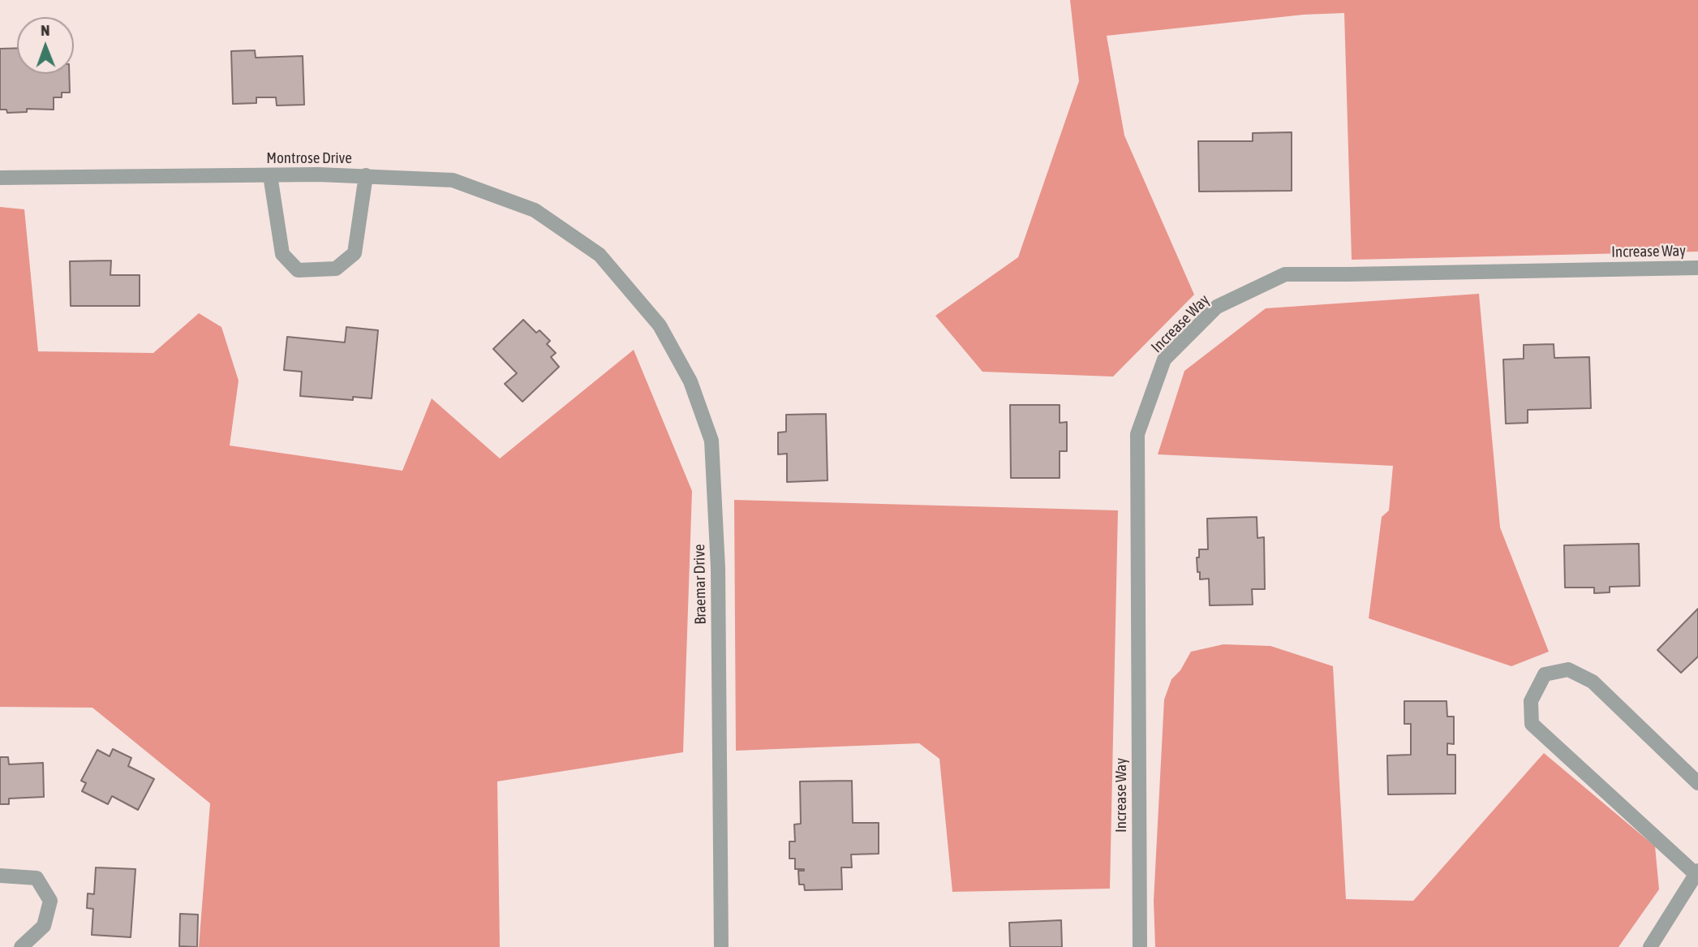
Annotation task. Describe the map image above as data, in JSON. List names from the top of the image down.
{
  "streets": {
    "street": ["Montrose Drive", "Increase Way", "Braemar Drive"]
  },
  "crossings": [
    ["Montrose Drive", "Braemar Drive"]
  ],
  "north": "top"
}
